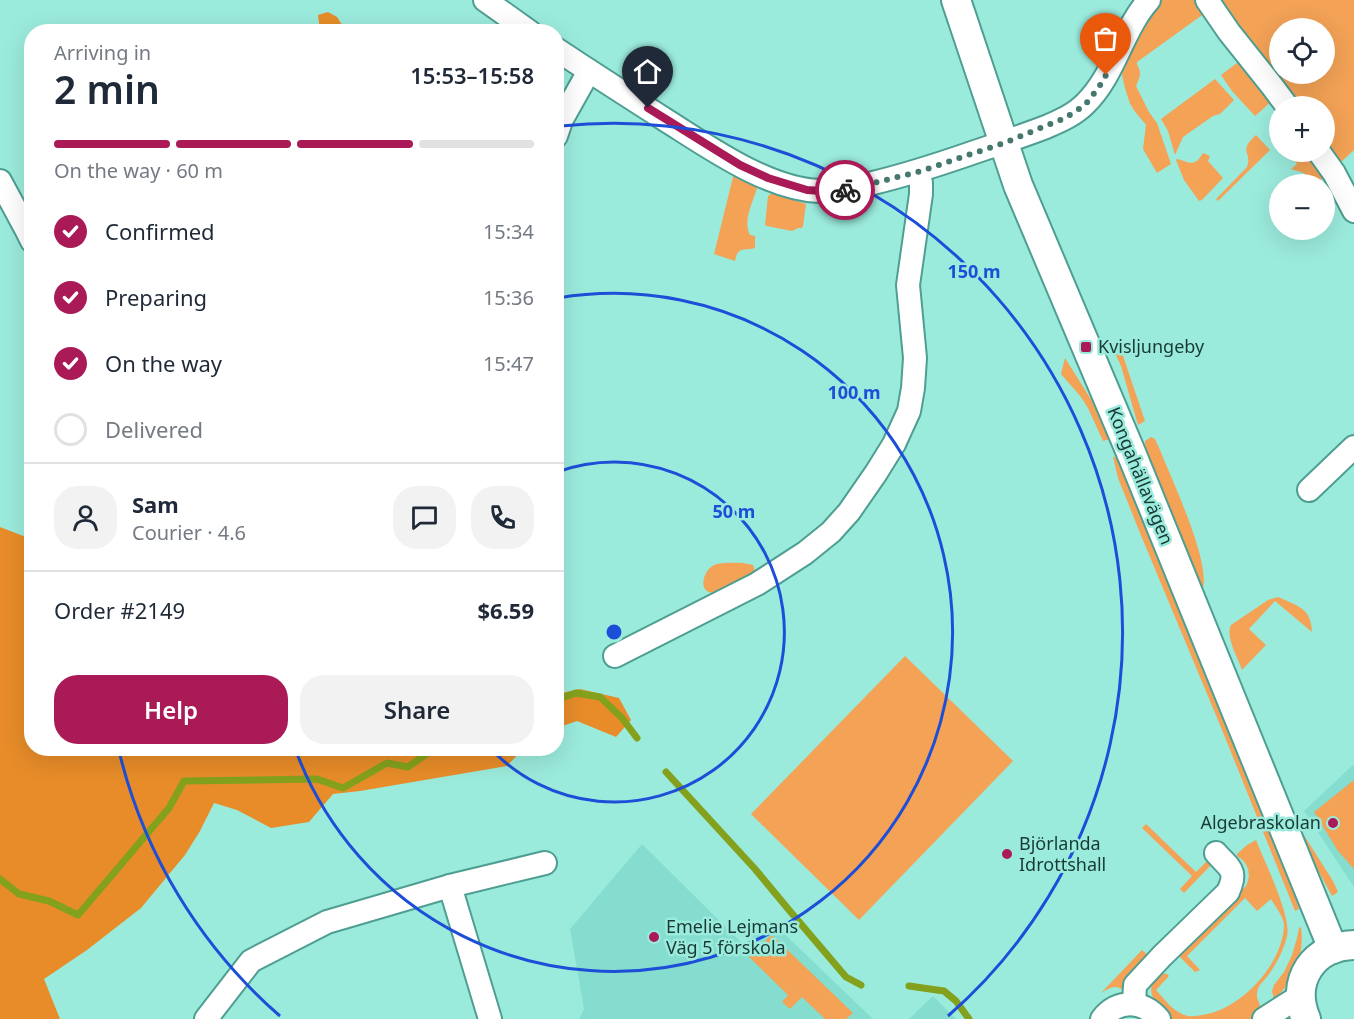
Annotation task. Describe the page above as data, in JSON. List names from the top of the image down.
{
  "streets": {
    "street": ["Kongahällavägen"]
  },
  "places": {
    "transit": ["Kvisljungeby"],
    "other": ["Algebraskolan", "Björlanda Idrottshall", "Emelie Lejmans Väg 5 förskola"]
  },
  "page": {
    "map_buttons": ["+", "−"],
    "heading": ["2 min", "Arriving in", "15:53–15:58"],
    "panel": [
      "Sam",
      "Courier · 4.6",
      "Order #2149",
      "$6.59"
    ],
    "bar": "On the way · 60 m",
    "list": [
      ["Confirmed", "15:34"],
      ["Preparing", "15:36"],
      ["On the way", "15:47"],
      "Delivered"
    ],
    "buttons": ["Help", "Share"]
  },
  "rings": ["150 m", "100 m", "50 m"]
}
